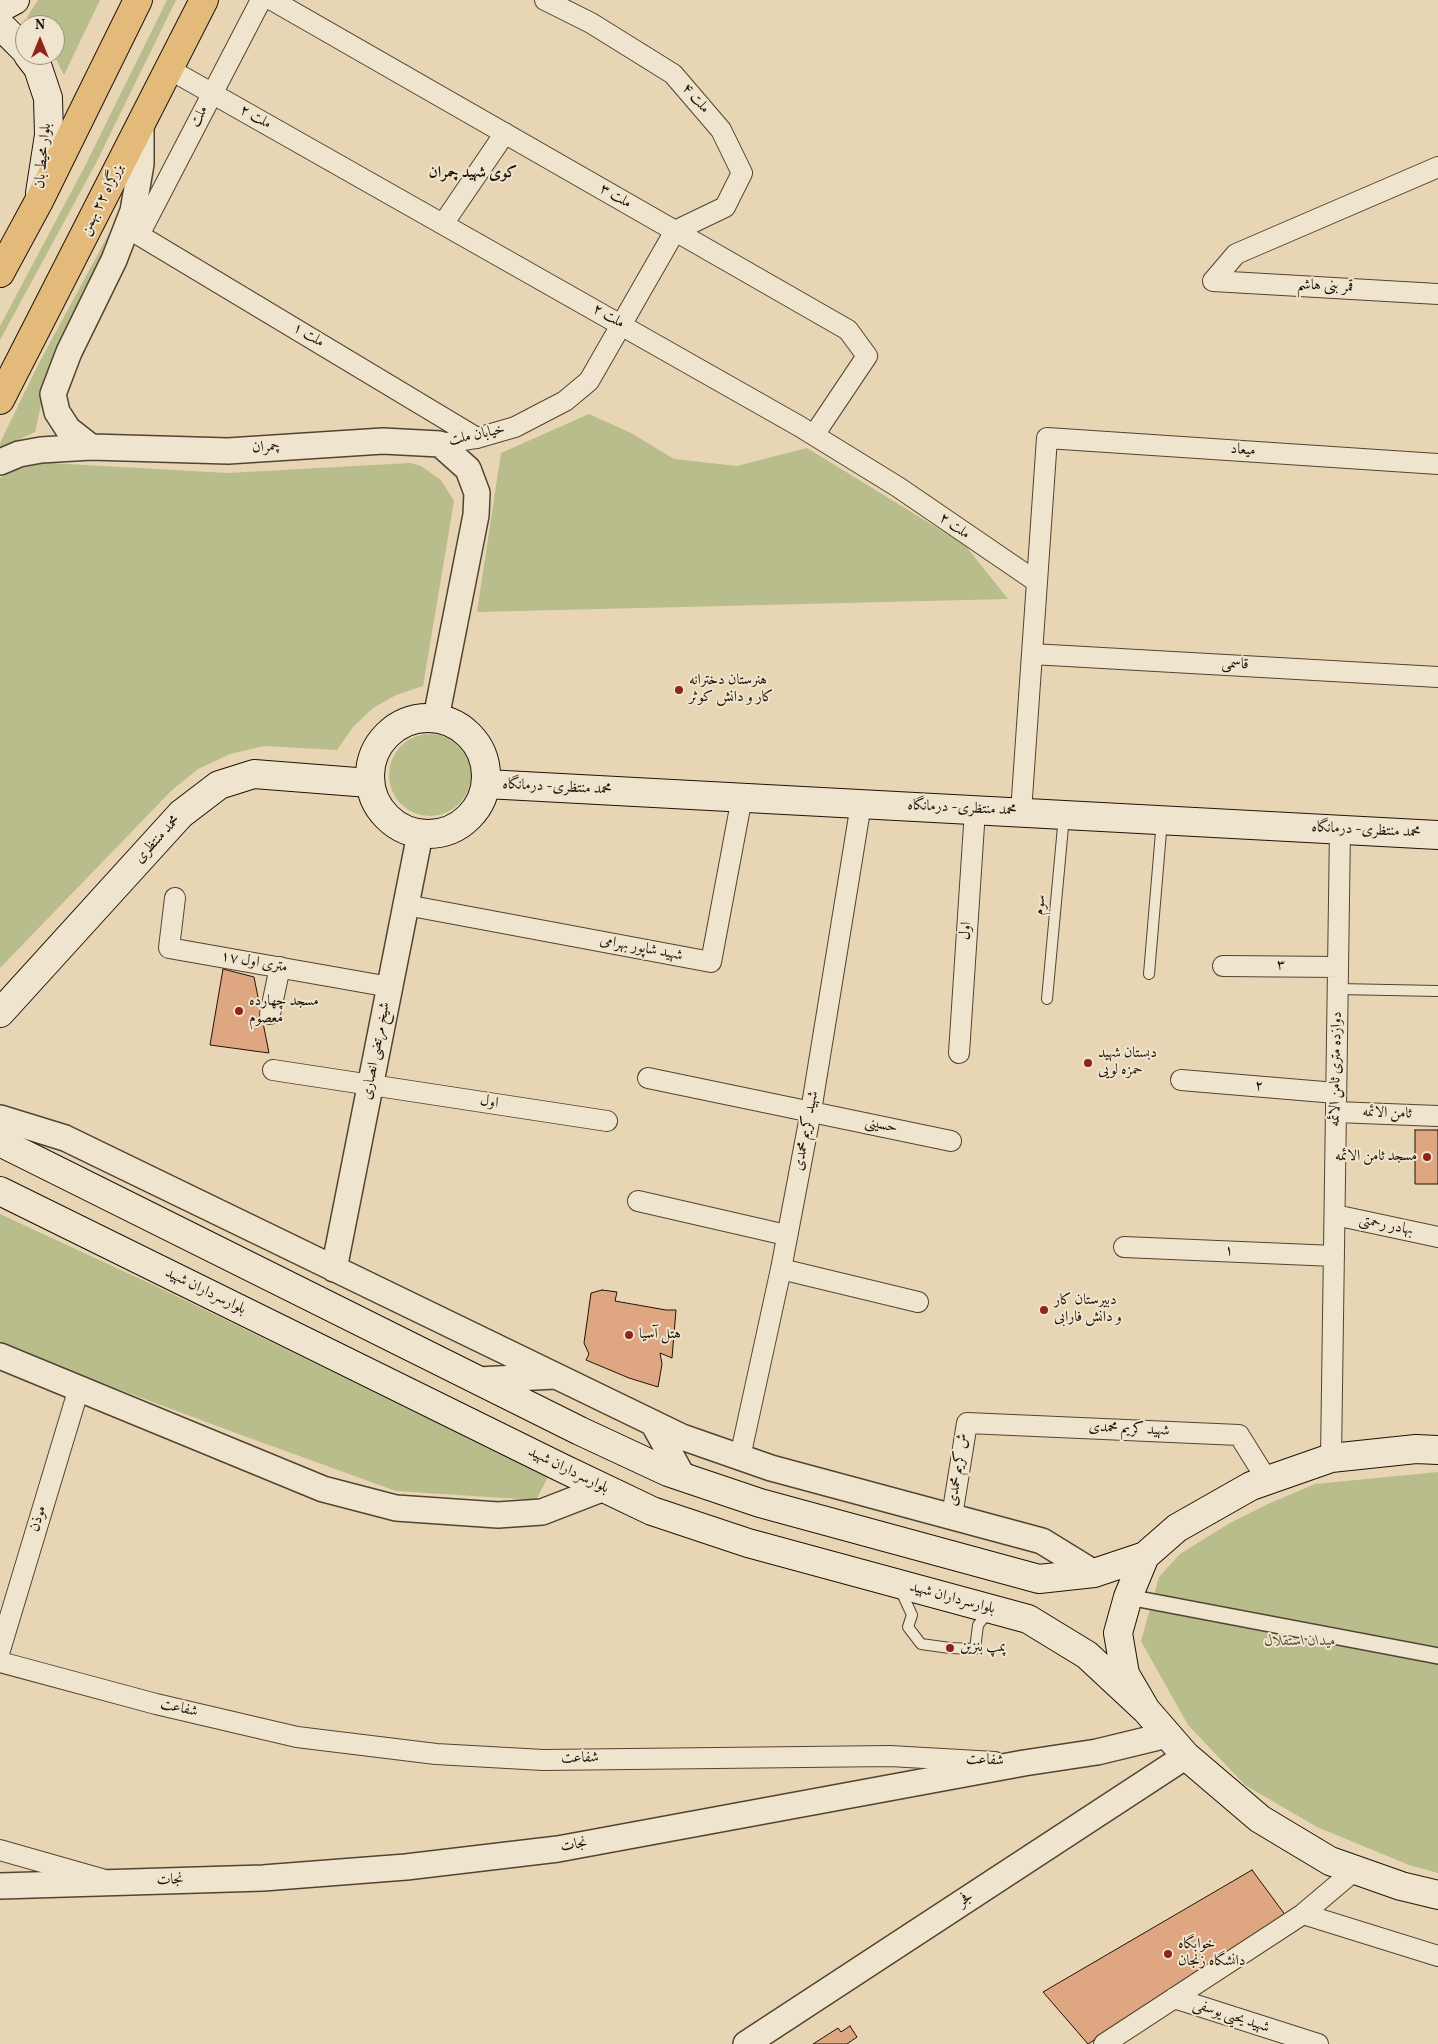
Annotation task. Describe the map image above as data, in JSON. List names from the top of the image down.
{
  "streets": {
    "highway": ["بزرگراه ۲۲ بهمن"],
    "main road": [
      "بلوار محیط بان",
      "محمد منتظری- درمانگاه",
      "محمد منتظری",
      "بلوارسرداران شهید"
    ],
    "street": [
      "ملت ۴",
      "ملت",
      "ملت ۲",
      "ملت ۳",
      "قمر بنی هاشم",
      "ملت ۱",
      "خیابان ملت",
      "چمران",
      "میعاد",
      "قاسمی",
      "اول",
      "شهید شاپور بهرامی",
      "۱۷ متری اول",
      "۳",
      "شیخ مرتضی انصاری",
      "دوازده متری ثامن الائمه",
      "۲",
      "ثامن الائمه",
      "حسینی",
      "شهید کریم محمدی",
      "بهادر رحمتی",
      "۱",
      "ش کریم محمدی",
      "موذن",
      "شفاعت",
      "نجات",
      "فجر",
      "شهید یحیی یوسفی"
    ],
    "lane": ["سوم"]
  },
  "crossings": [
    ["ملت ۴", "ملت ۳"],
    ["ملت ۴", "خیابان ملت"],
    ["ملت", "ملت ۲"],
    ["ملت", "ملت ۱"],
    ["ملت ۲", "ملت ۳"],
    ["ملت ۲", "بزرگراه ۲۲ بهمن"],
    ["ملت ۲", "خیابان ملت"],
    ["ملت ۲", "میعاد"],
    ["ملت ۳", "خیابان ملت"],
    ["ملت ۱", "خیابان ملت"],
    ["خیابان ملت", "چمران"],
    ["خیابان ملت", "محمد منتظری- درمانگاه"],
    ["خیابان ملت", "محمد منتظری"],
    ["خیابان ملت", "شیخ مرتضی انصاری"],
    ["محمد منتظری- درمانگاه", "محمد منتظری"],
    ["محمد منتظری- درمانگاه", "سوم"],
    ["محمد منتظری- درمانگاه", "اول"],
    ["محمد منتظری- درمانگاه", "شهید شاپور بهرامی"],
    ["محمد منتظری- درمانگاه", "شیخ مرتضی انصاری"],
    ["محمد منتظری- درمانگاه", "دوازده متری ثامن الائمه"],
    ["محمد منتظری- درمانگاه", "شهید کریم محمدی"],
    ["محمد منتظری", "شیخ مرتضی انصاری"],
    ["اول", "شیخ مرتضی انصاری"],
    ["شهید شاپور بهرامی", "شیخ مرتضی انصاری"],
    ["۱۷ متری اول", "شیخ مرتضی انصاری"],
    ["۳", "دوازده متری ثامن الائمه"],
    ["دوازده متری ثامن الائمه", "۲"],
    ["دوازده متری ثامن الائمه", "ثامن الائمه"],
    ["دوازده متری ثامن الائمه", "بهادر رحمتی"],
    ["دوازده متری ثامن الائمه", "۱"],
    ["۲", "ثامن الائمه"],
    ["حسینی", "شهید کریم محمدی"],
    ["شهید کریم محمدی", "ش کریم محمدی"],
    ["شفاعت", "نجات"]
  ],
  "districts": ["کوی شهید چمران"],
  "parks": ["میدان استقلال"],
  "places": [
    "هنرستان دخترانه کار و دانش کوثر",
    "مسجد چهارده معصوم",
    "دبستان شهید حمزه لویی",
    "مسجد ثامن الائمه",
    "دبیرستان کار و دانش فارابی",
    "هتل آسیا",
    "پمپ بنزین",
    "خوابگاه دانشگاه زنجان"
  ],
  "north": "top"
}
